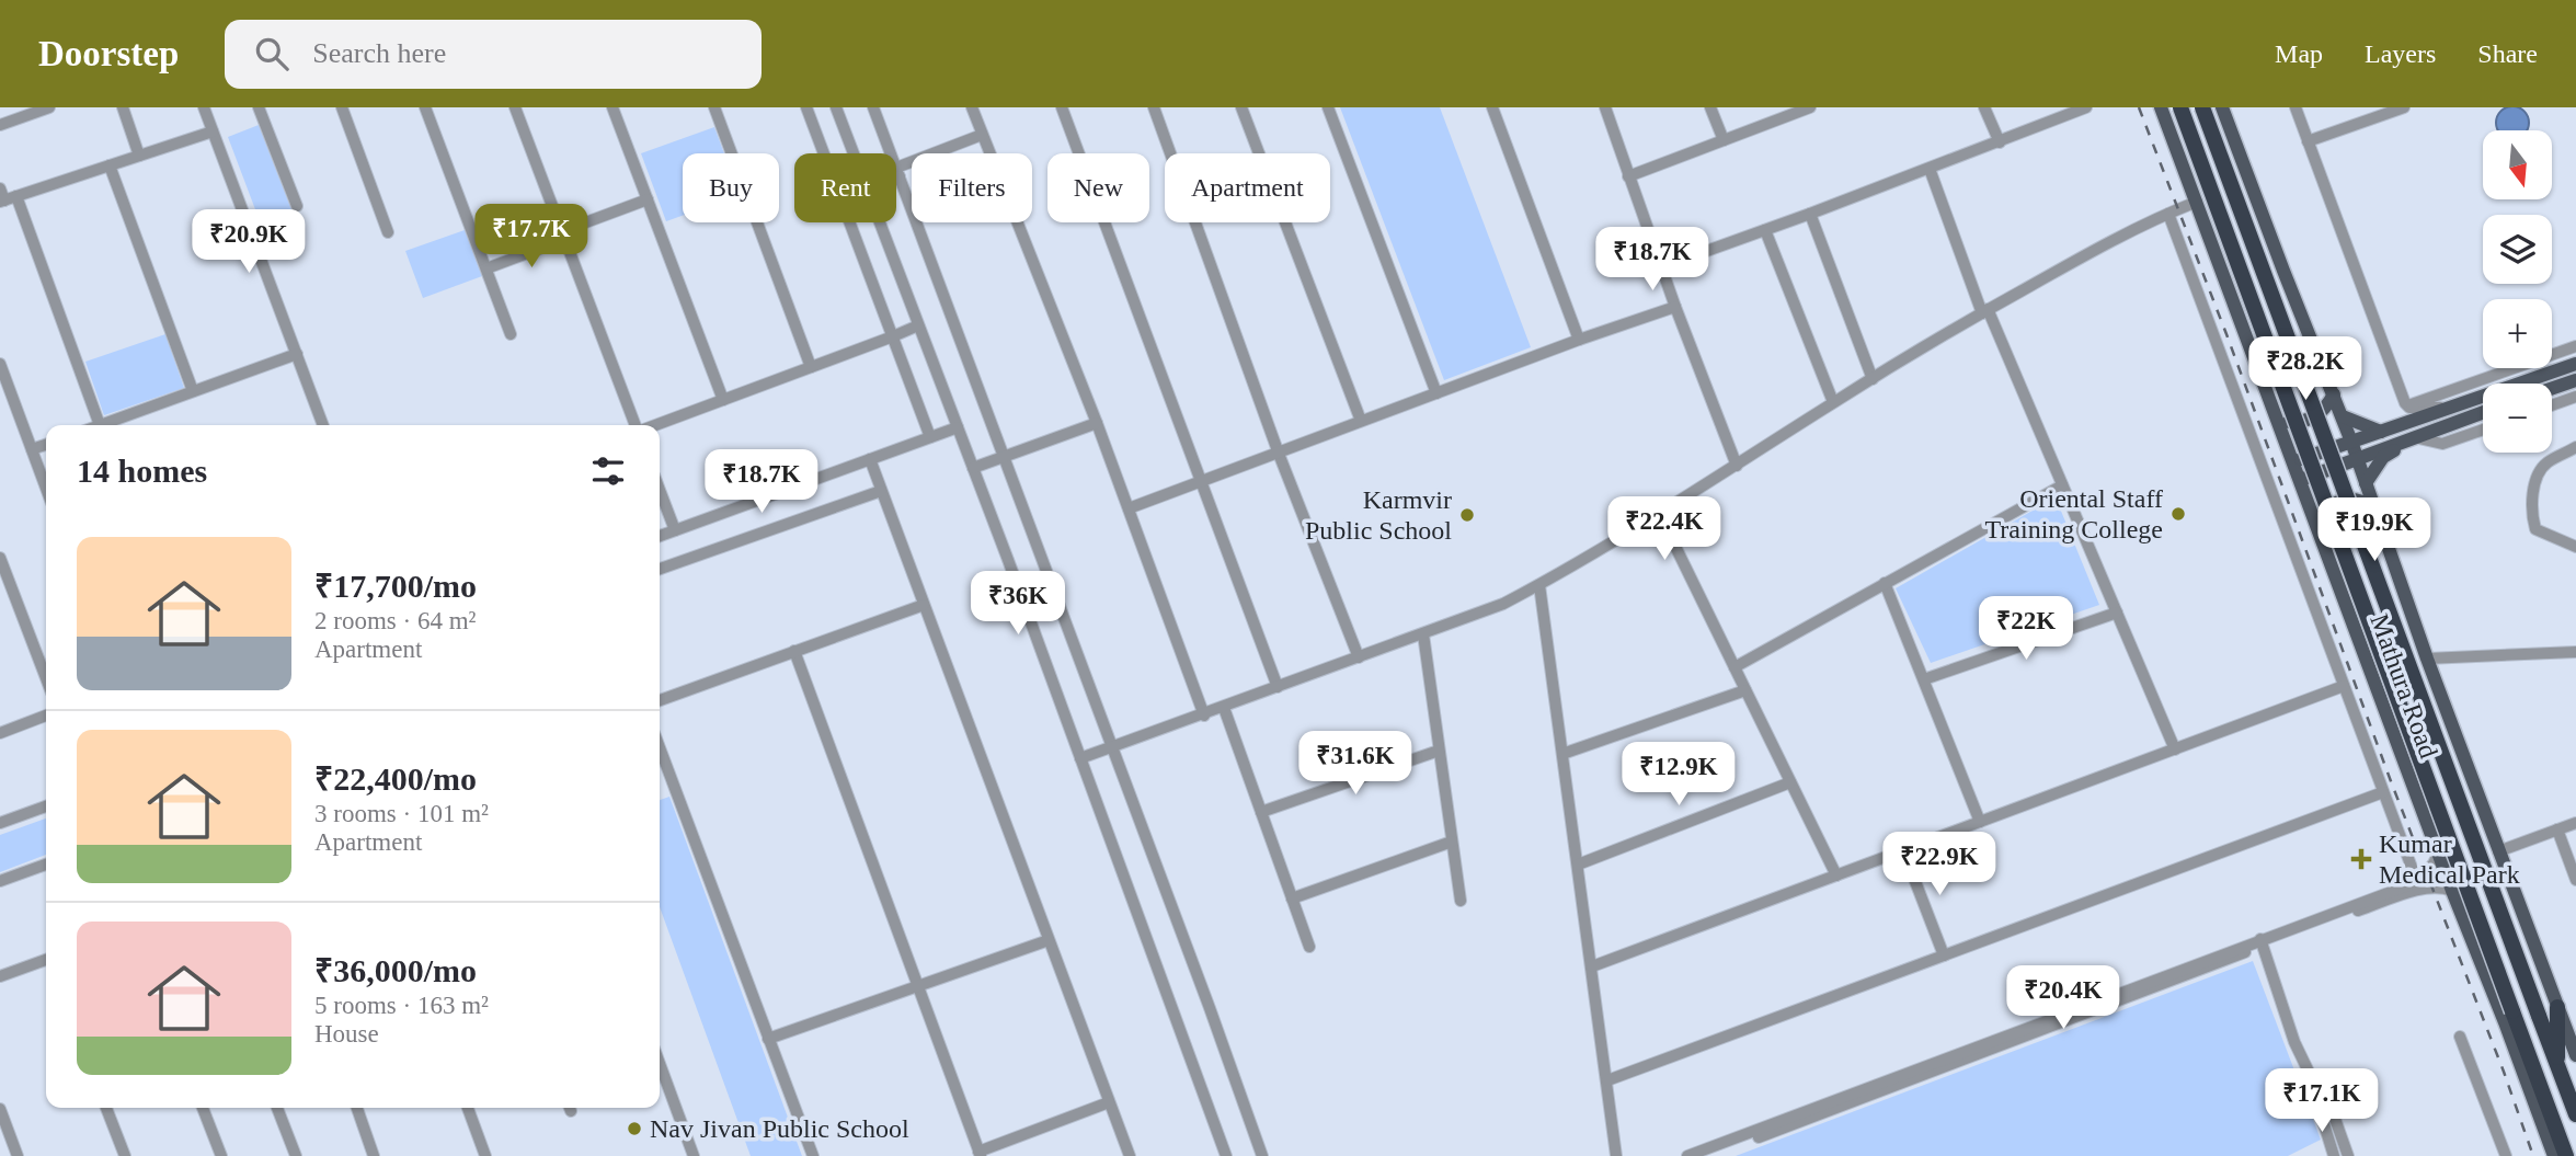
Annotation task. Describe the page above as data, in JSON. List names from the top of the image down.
{
  "streets": {
    "main road": ["Mathura Road"]
  },
  "places": {
    "other": ["Oriental Staff Training College", "Karmvir Public School", "Nav Jivan Public School"],
    "health": ["Kumar Medical Park"]
  },
  "north": "bottom",
  "page": {
    "header": "Doorstep",
    "search": "Search here",
    "nav": ["Map", "Layers", "Share"],
    "map_buttons": ["+", "−"],
    "chip": [
      "Buy",
      "Rent",
      "Filters",
      "New",
      "Apartment"
    ],
    "price": [
      "₹17.7K",
      "₹20.9K",
      "₹18.7K",
      "₹28.2K",
      "₹18.7K",
      "₹22.4K",
      "₹19.9K",
      "₹36K",
      "₹22K",
      "₹31.6K",
      "₹12.9K",
      "₹22.9K",
      "₹20.4K",
      "₹17.1K"
    ],
    "heading": "14 homes",
    "list": [
      {
        "name": "₹17,700/mo",
        "note": "2 rooms · 64 m² · Apartment"
      },
      {
        "name": "₹22,400/mo",
        "note": "3 rooms · 101 m² · Apartment"
      },
      {
        "name": "₹36,000/mo",
        "note": "5 rooms · 163 m² · House"
      }
    ]
  }
}
